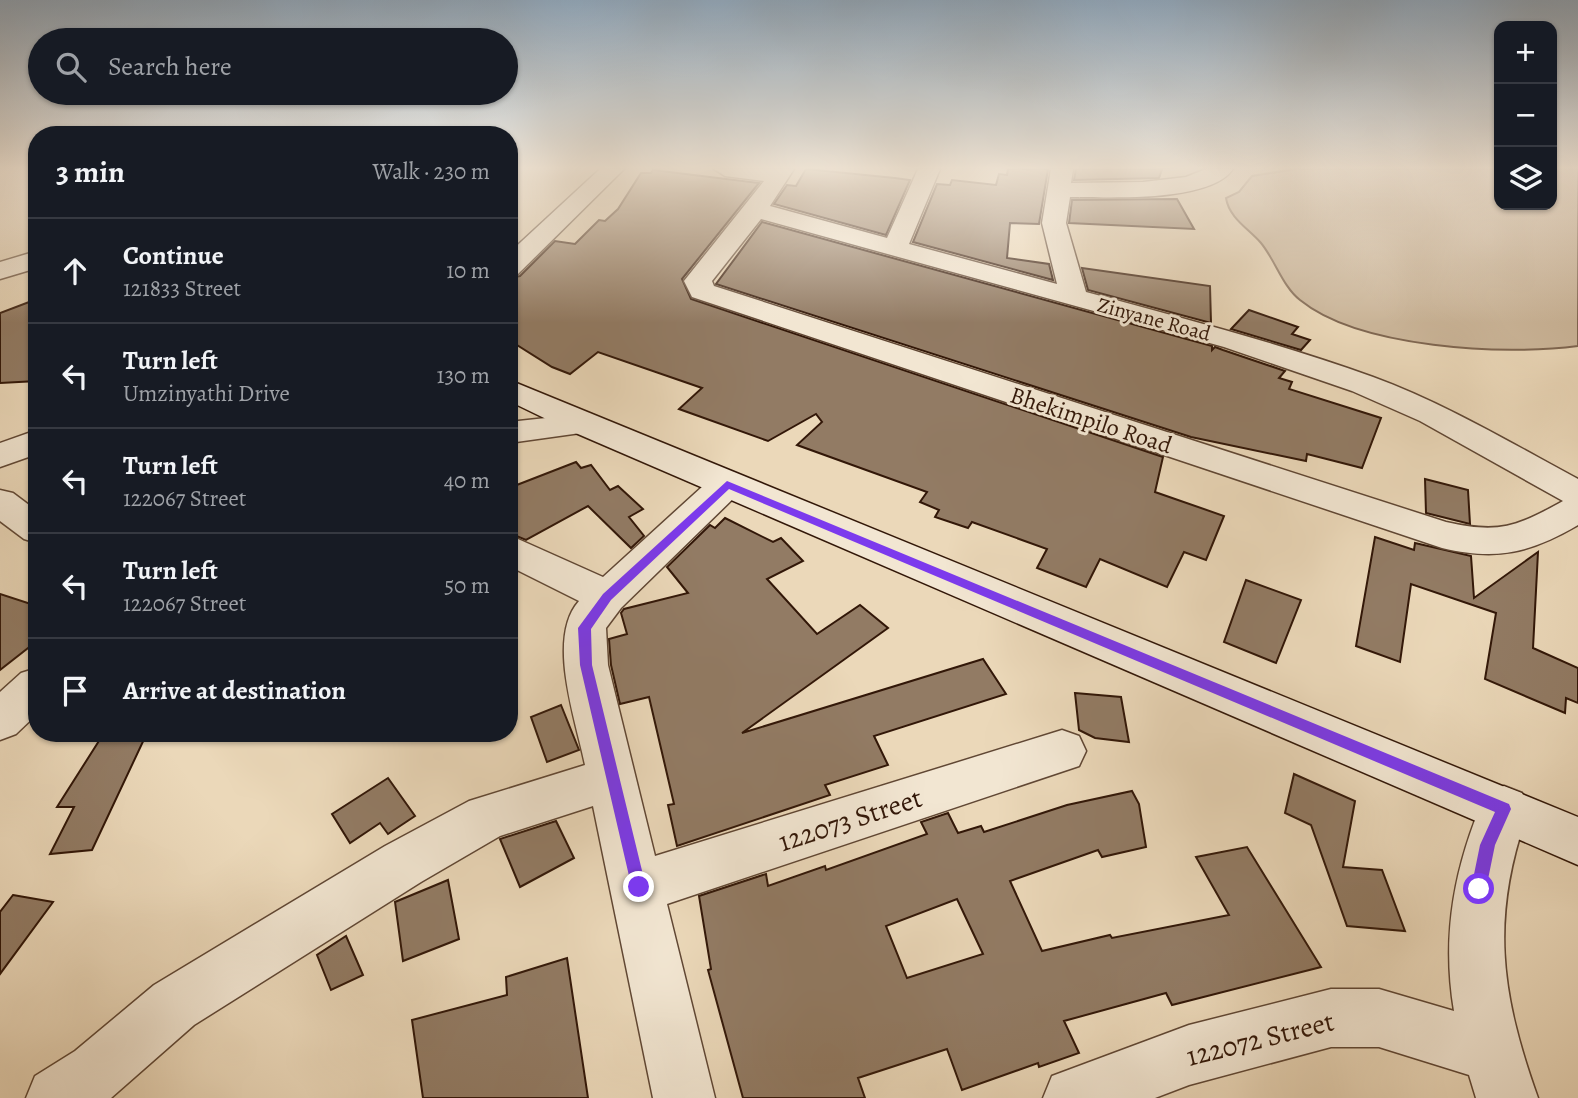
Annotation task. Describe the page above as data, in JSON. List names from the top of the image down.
{
  "streets": {
    "street": [
      "Zinyane Road",
      "Bhekimpilo Road",
      "122073 Street",
      "122072 Street"
    ]
  },
  "page": {
    "map_buttons": ["+", "−"],
    "search": "Search here",
    "heading": ["3 min", "Walk · 230 m"],
    "list": [
      ["Continue", "121833 Street", "10 m"],
      ["Turn left", "Umzinyathi Drive", "130 m"],
      ["Turn left", "122067 Street", "40 m"],
      ["Turn left", "122067 Street", "50 m"],
      "Arrive at destination"
    ]
  }
}
